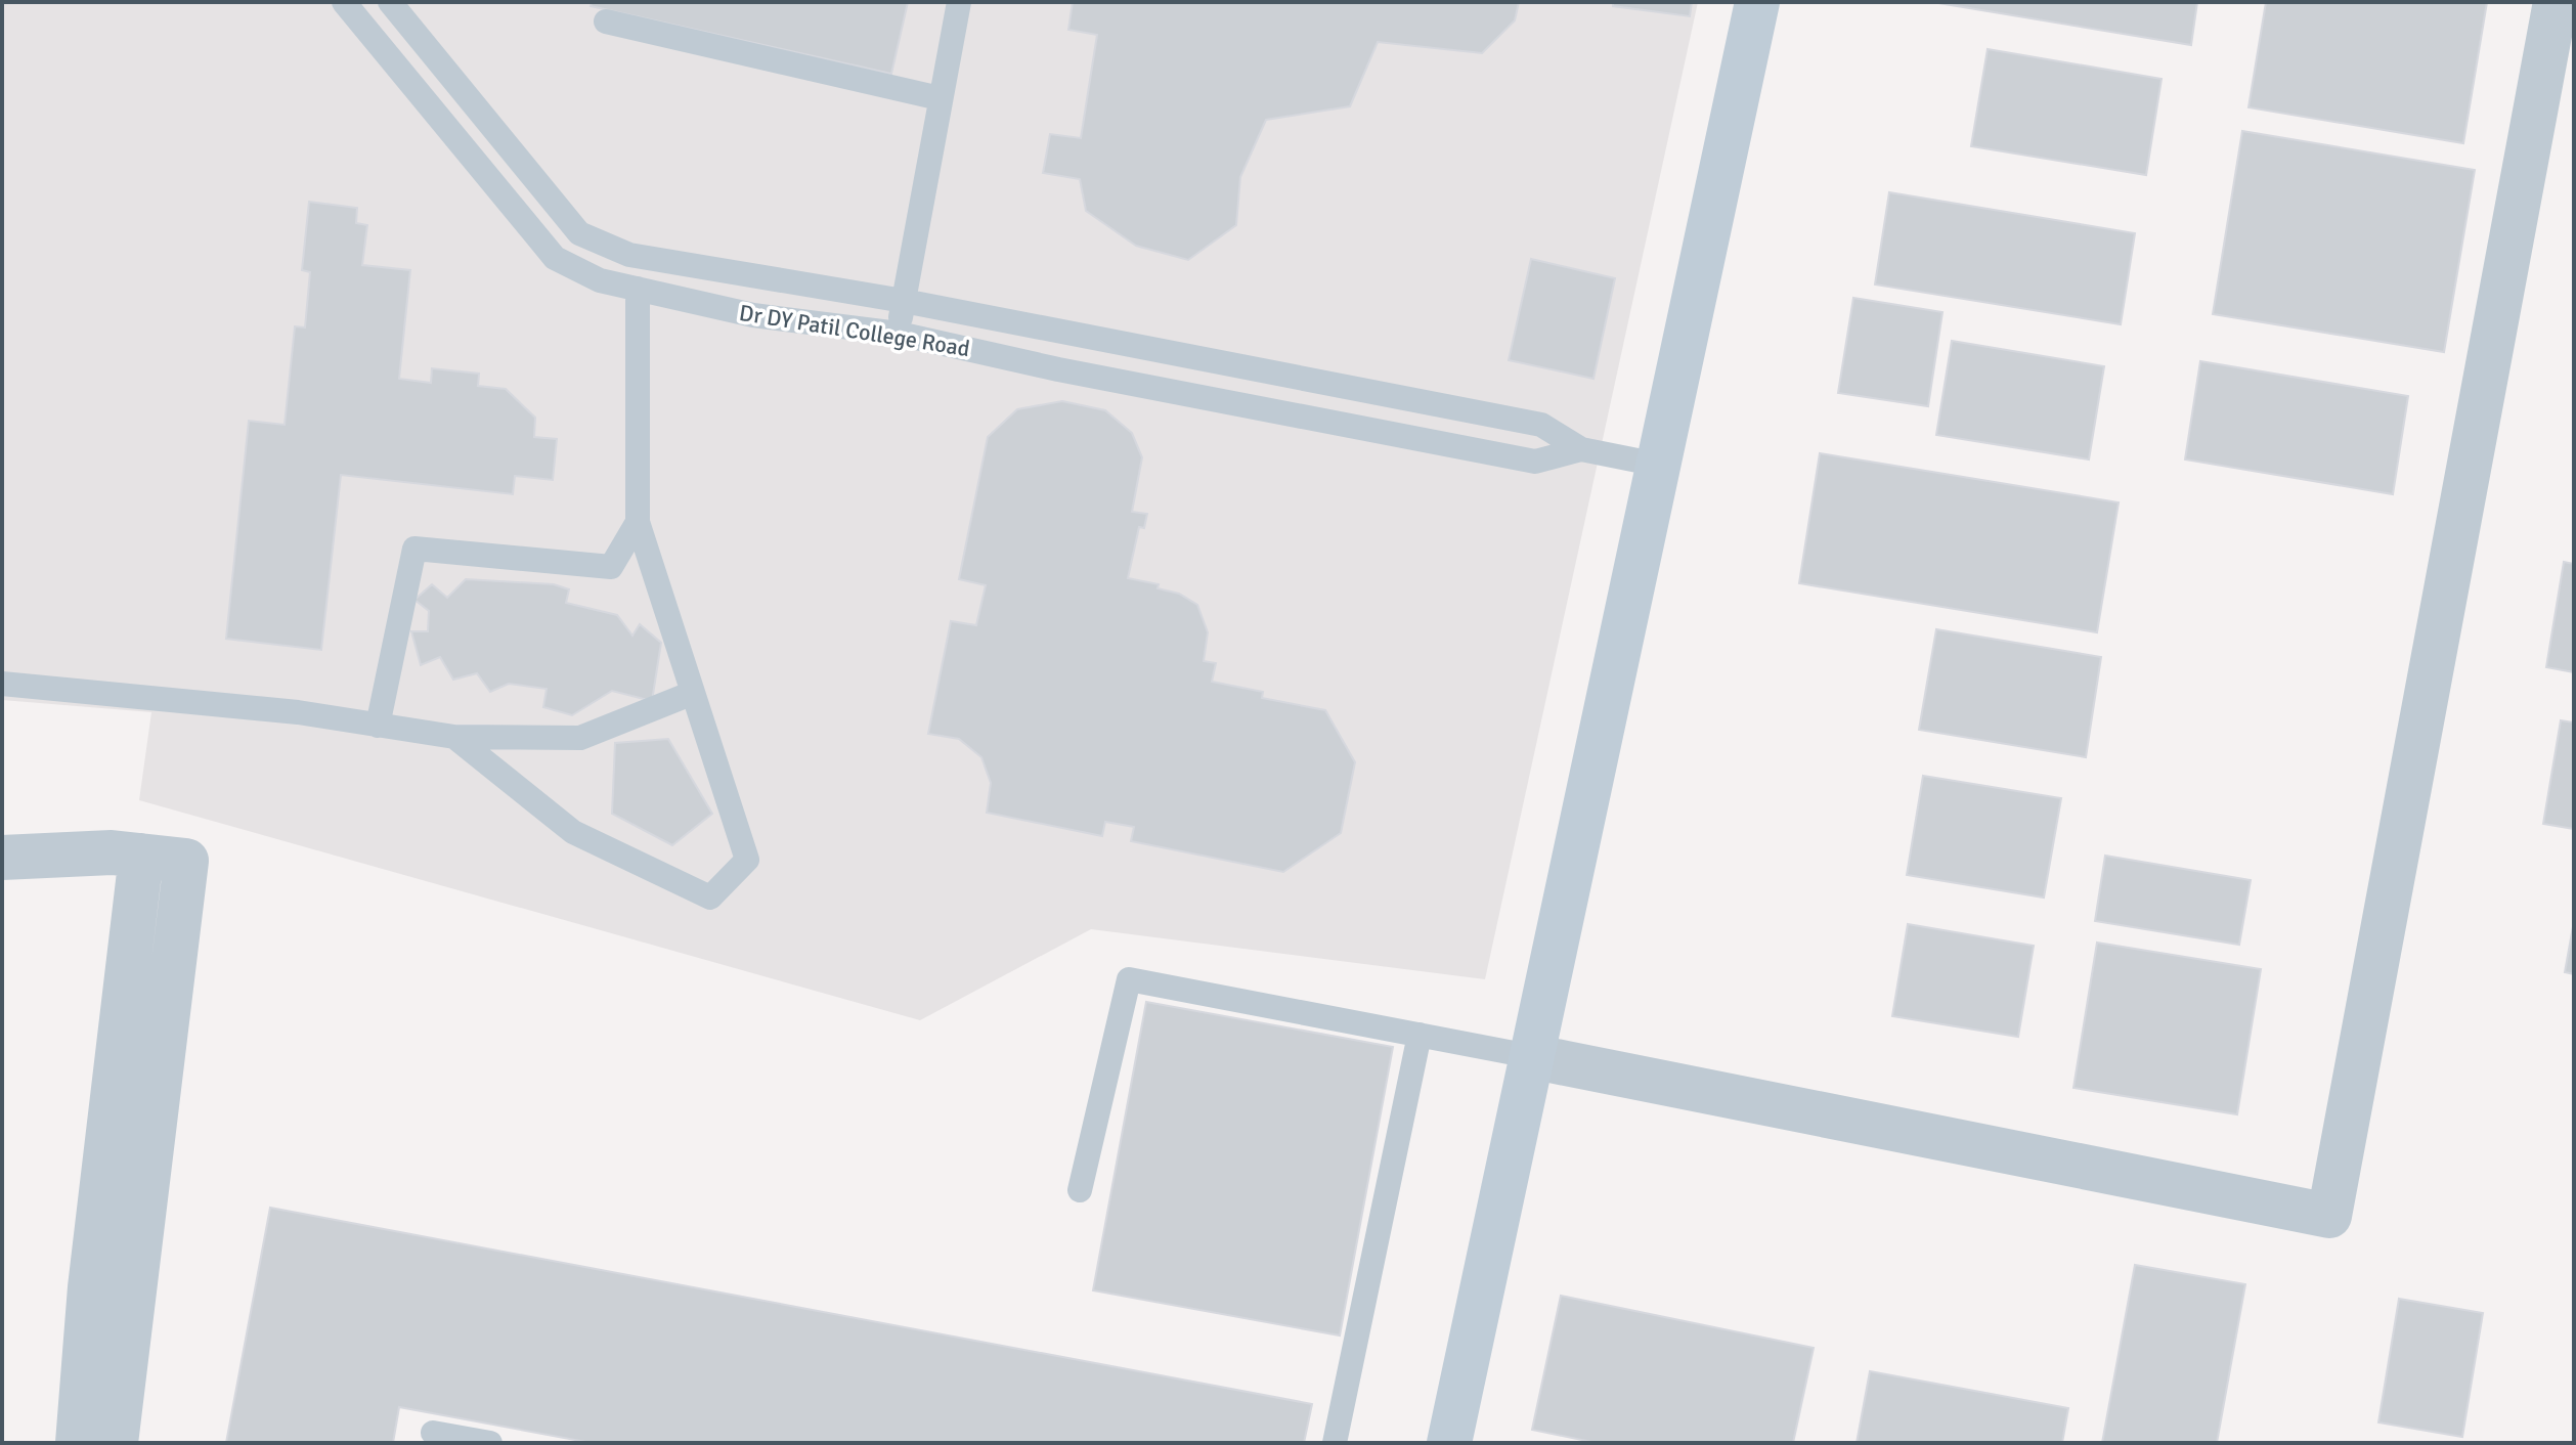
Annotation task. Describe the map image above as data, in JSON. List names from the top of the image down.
{
  "streets": {
    "lane": ["Dr DY Patil College Road"]
  }
}
